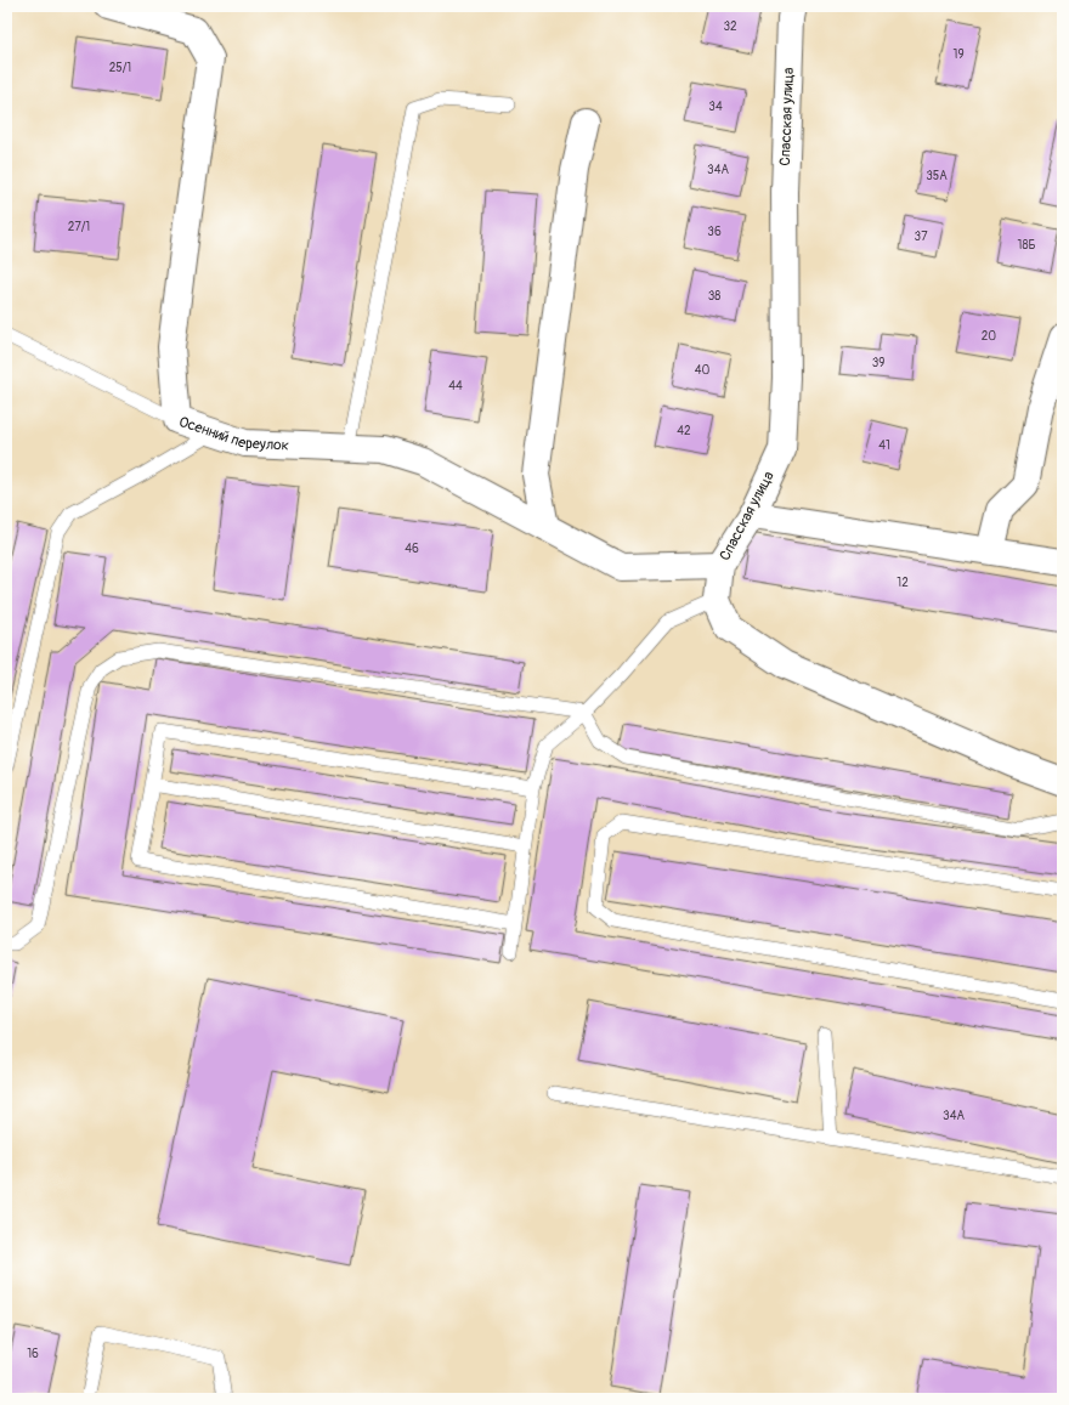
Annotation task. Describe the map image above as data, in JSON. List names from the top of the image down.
{
  "streets": {
    "street": ["Спасская улица", "Осенний переулок"]
  },
  "crossings": [
    ["Спасская улица", "Осенний переулок"]
  ],
  "house_numbers": [
    "32",
    "19",
    "25/1",
    "34",
    "34А",
    "35А",
    "27/1",
    "36",
    "37",
    "18Б",
    "38",
    "20",
    "39",
    "40",
    "44",
    "42",
    "41",
    "46",
    "12",
    "34А",
    "16"
  ]
}
